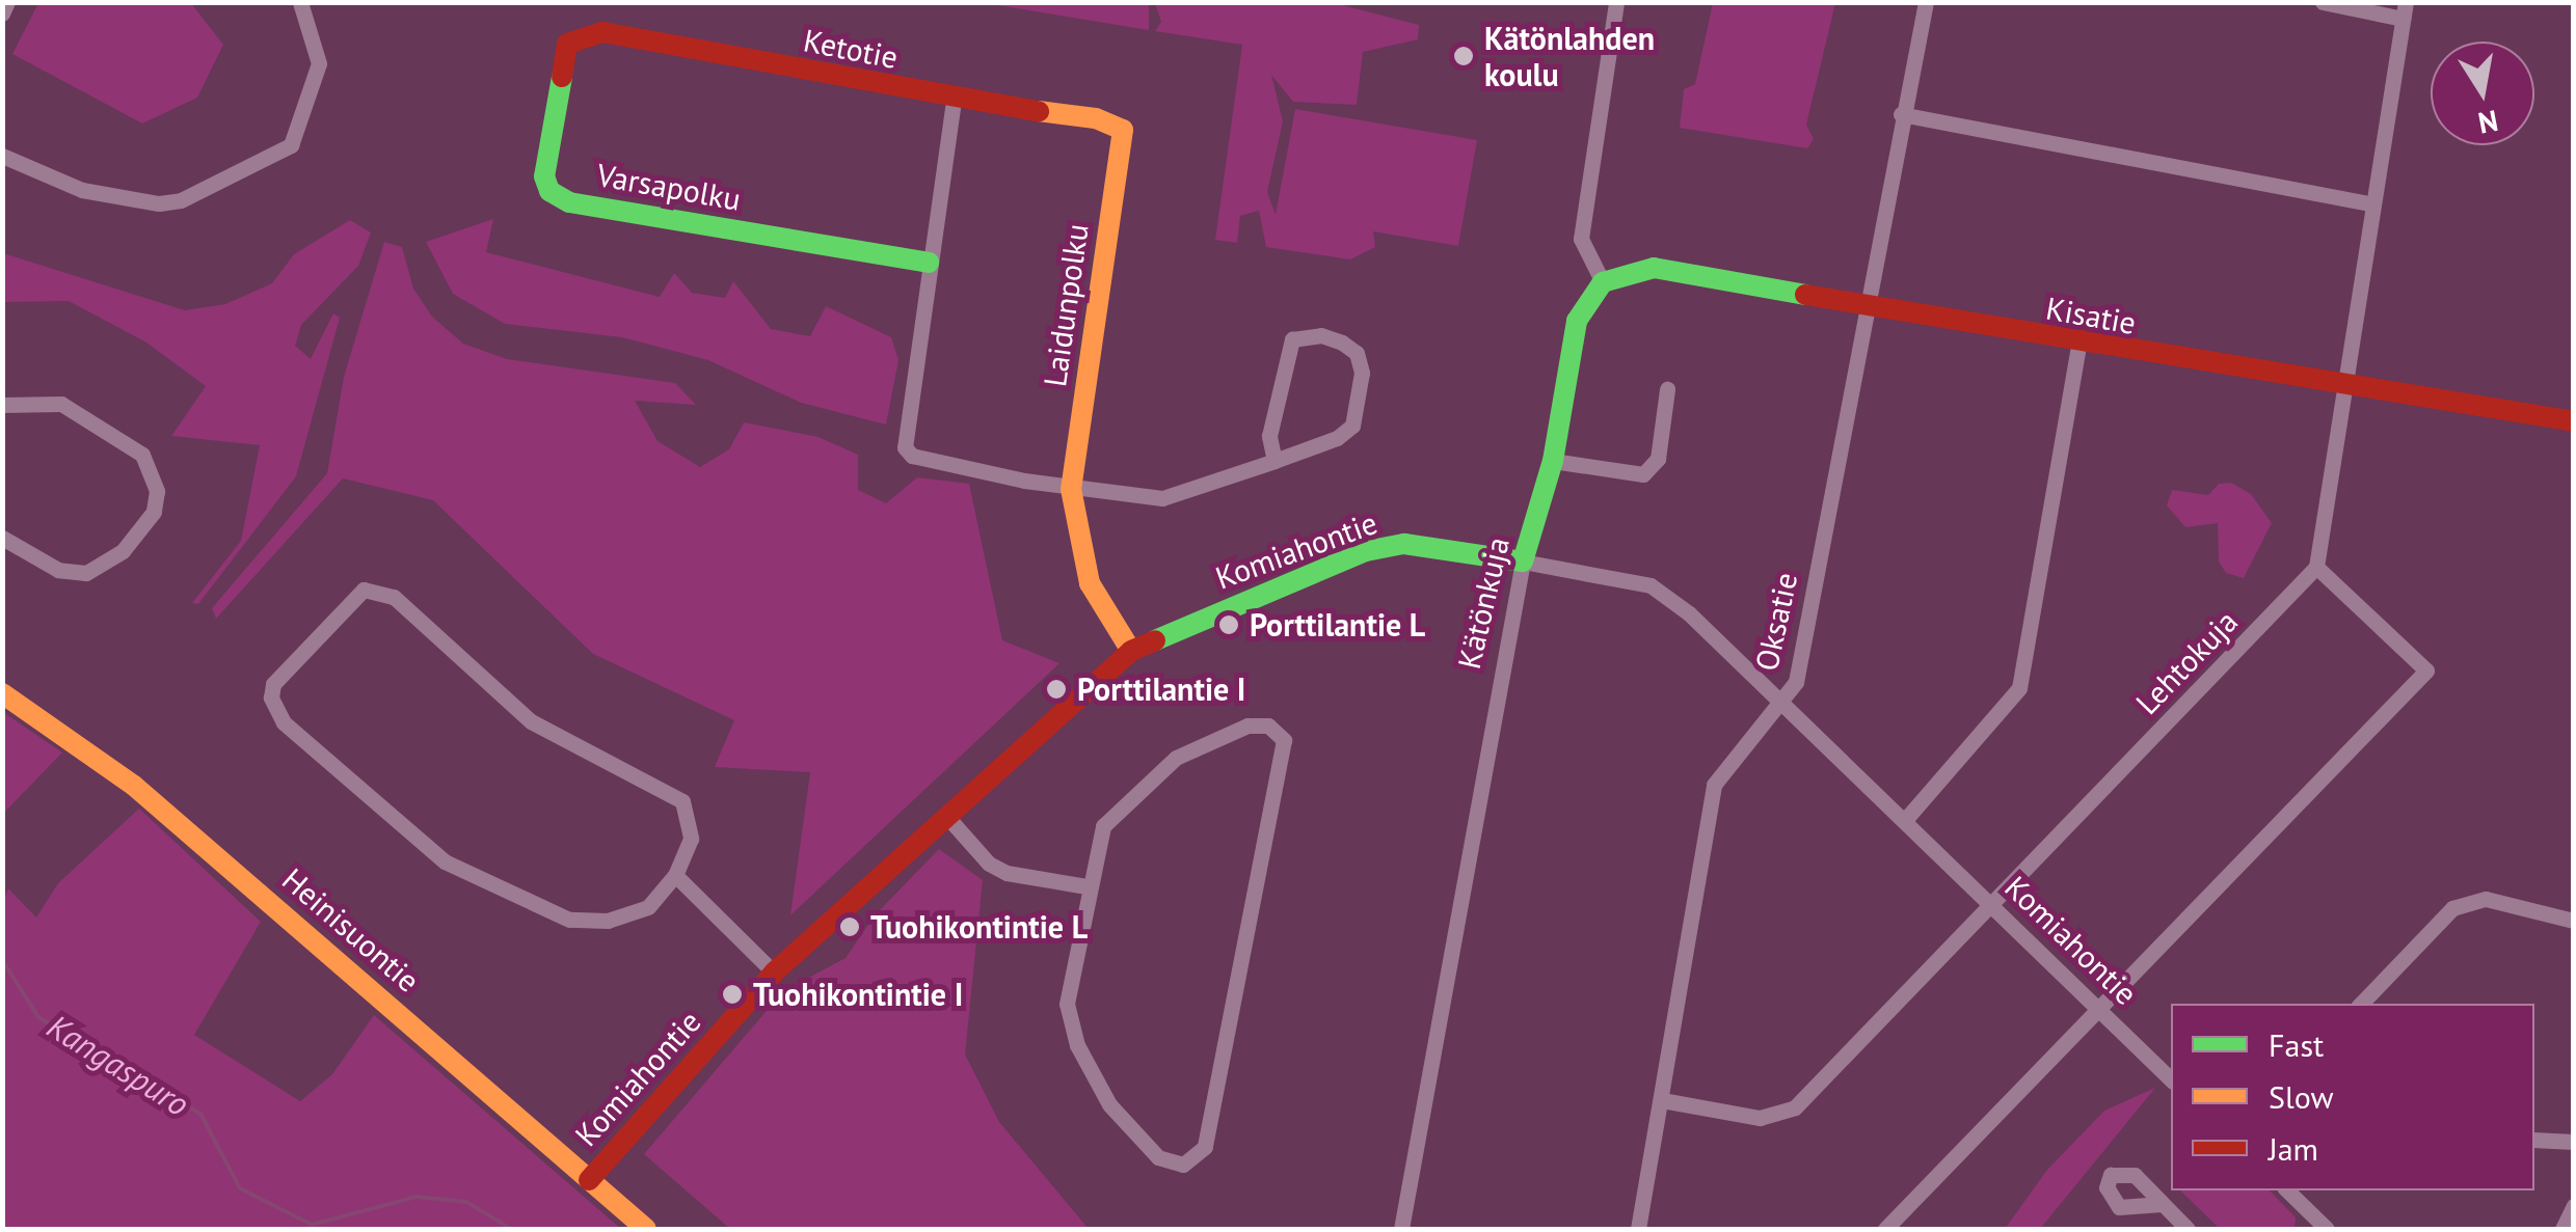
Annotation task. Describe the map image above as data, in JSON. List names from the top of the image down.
{
  "streets": {
    "street": [
      "Ketotie",
      "Varsapolku",
      "Laidunpolku",
      "Kisatie",
      "Komiahontie",
      "Kätönkuja",
      "Oksatie",
      "Lehtokuja",
      "Heinisuontie"
    ]
  },
  "crossings": [
    ["Ketotie", "Varsapolku"],
    ["Ketotie", "Laidunpolku"],
    ["Laidunpolku", "Komiahontie"],
    ["Kisatie", "Kätönkuja"],
    ["Kisatie", "Oksatie"],
    ["Komiahontie", "Kätönkuja"],
    ["Komiahontie", "Oksatie"],
    ["Komiahontie", "Lehtokuja"],
    ["Komiahontie", "Heinisuontie"],
    ["Oksatie", "Lehtokuja"]
  ],
  "water": ["Kangaspuro"],
  "places": [
    "Kätönlahden koulu",
    "Porttilantie L",
    "Porttilantie I",
    "Tuohikontintie L",
    "Tuohikontintie I"
  ],
  "legend": ["Fast", "Slow", "Jam"],
  "north": "bottom"
}
